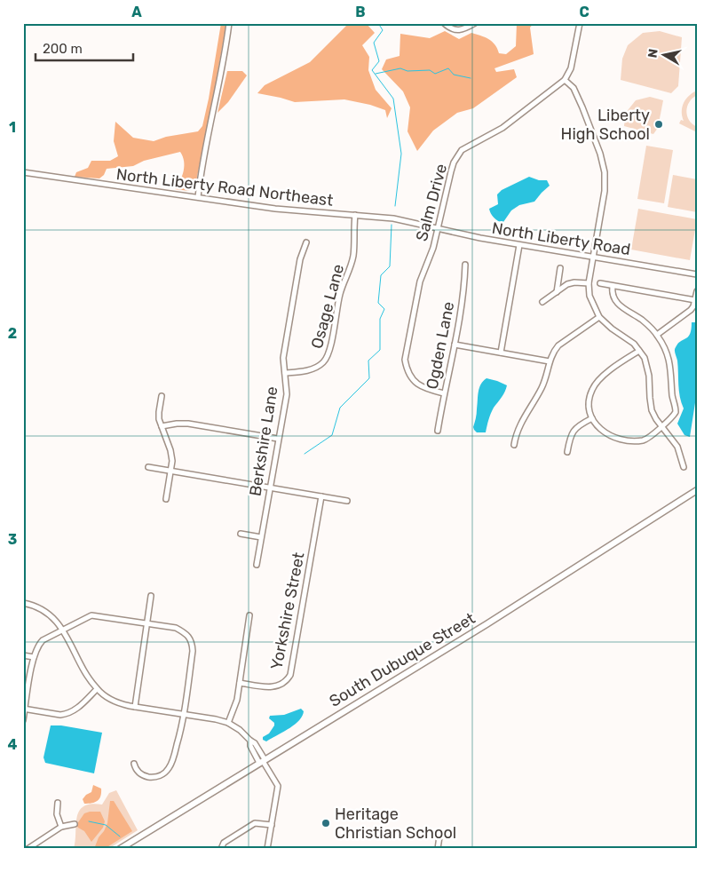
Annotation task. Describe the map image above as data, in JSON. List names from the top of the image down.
{
  "streets": {
    "main road": ["South Dubuque Street"],
    "street": [
      "North Liberty Road Northeast",
      "Salm Drive",
      "North Liberty Road",
      "Osage Lane",
      "Ogden Lane",
      "Berkshire Lane",
      "Yorkshire Street"
    ]
  },
  "crossings": [
    ["North Liberty Road Northeast", "North Liberty Road"],
    ["North Liberty Road Northeast", "Osage Lane"],
    ["Salm Drive", "North Liberty Road"],
    ["Salm Drive", "Ogden Lane"],
    ["Osage Lane", "Berkshire Lane"]
  ],
  "places": ["Liberty High School", "Heritage Christian School"],
  "scale_bar": "200 m",
  "north": "left",
  "grid": {
    "columns": ["A", "B", "C"],
    "rows": [
      "1",
      "2",
      "3",
      "4"
    ]
  }
}
